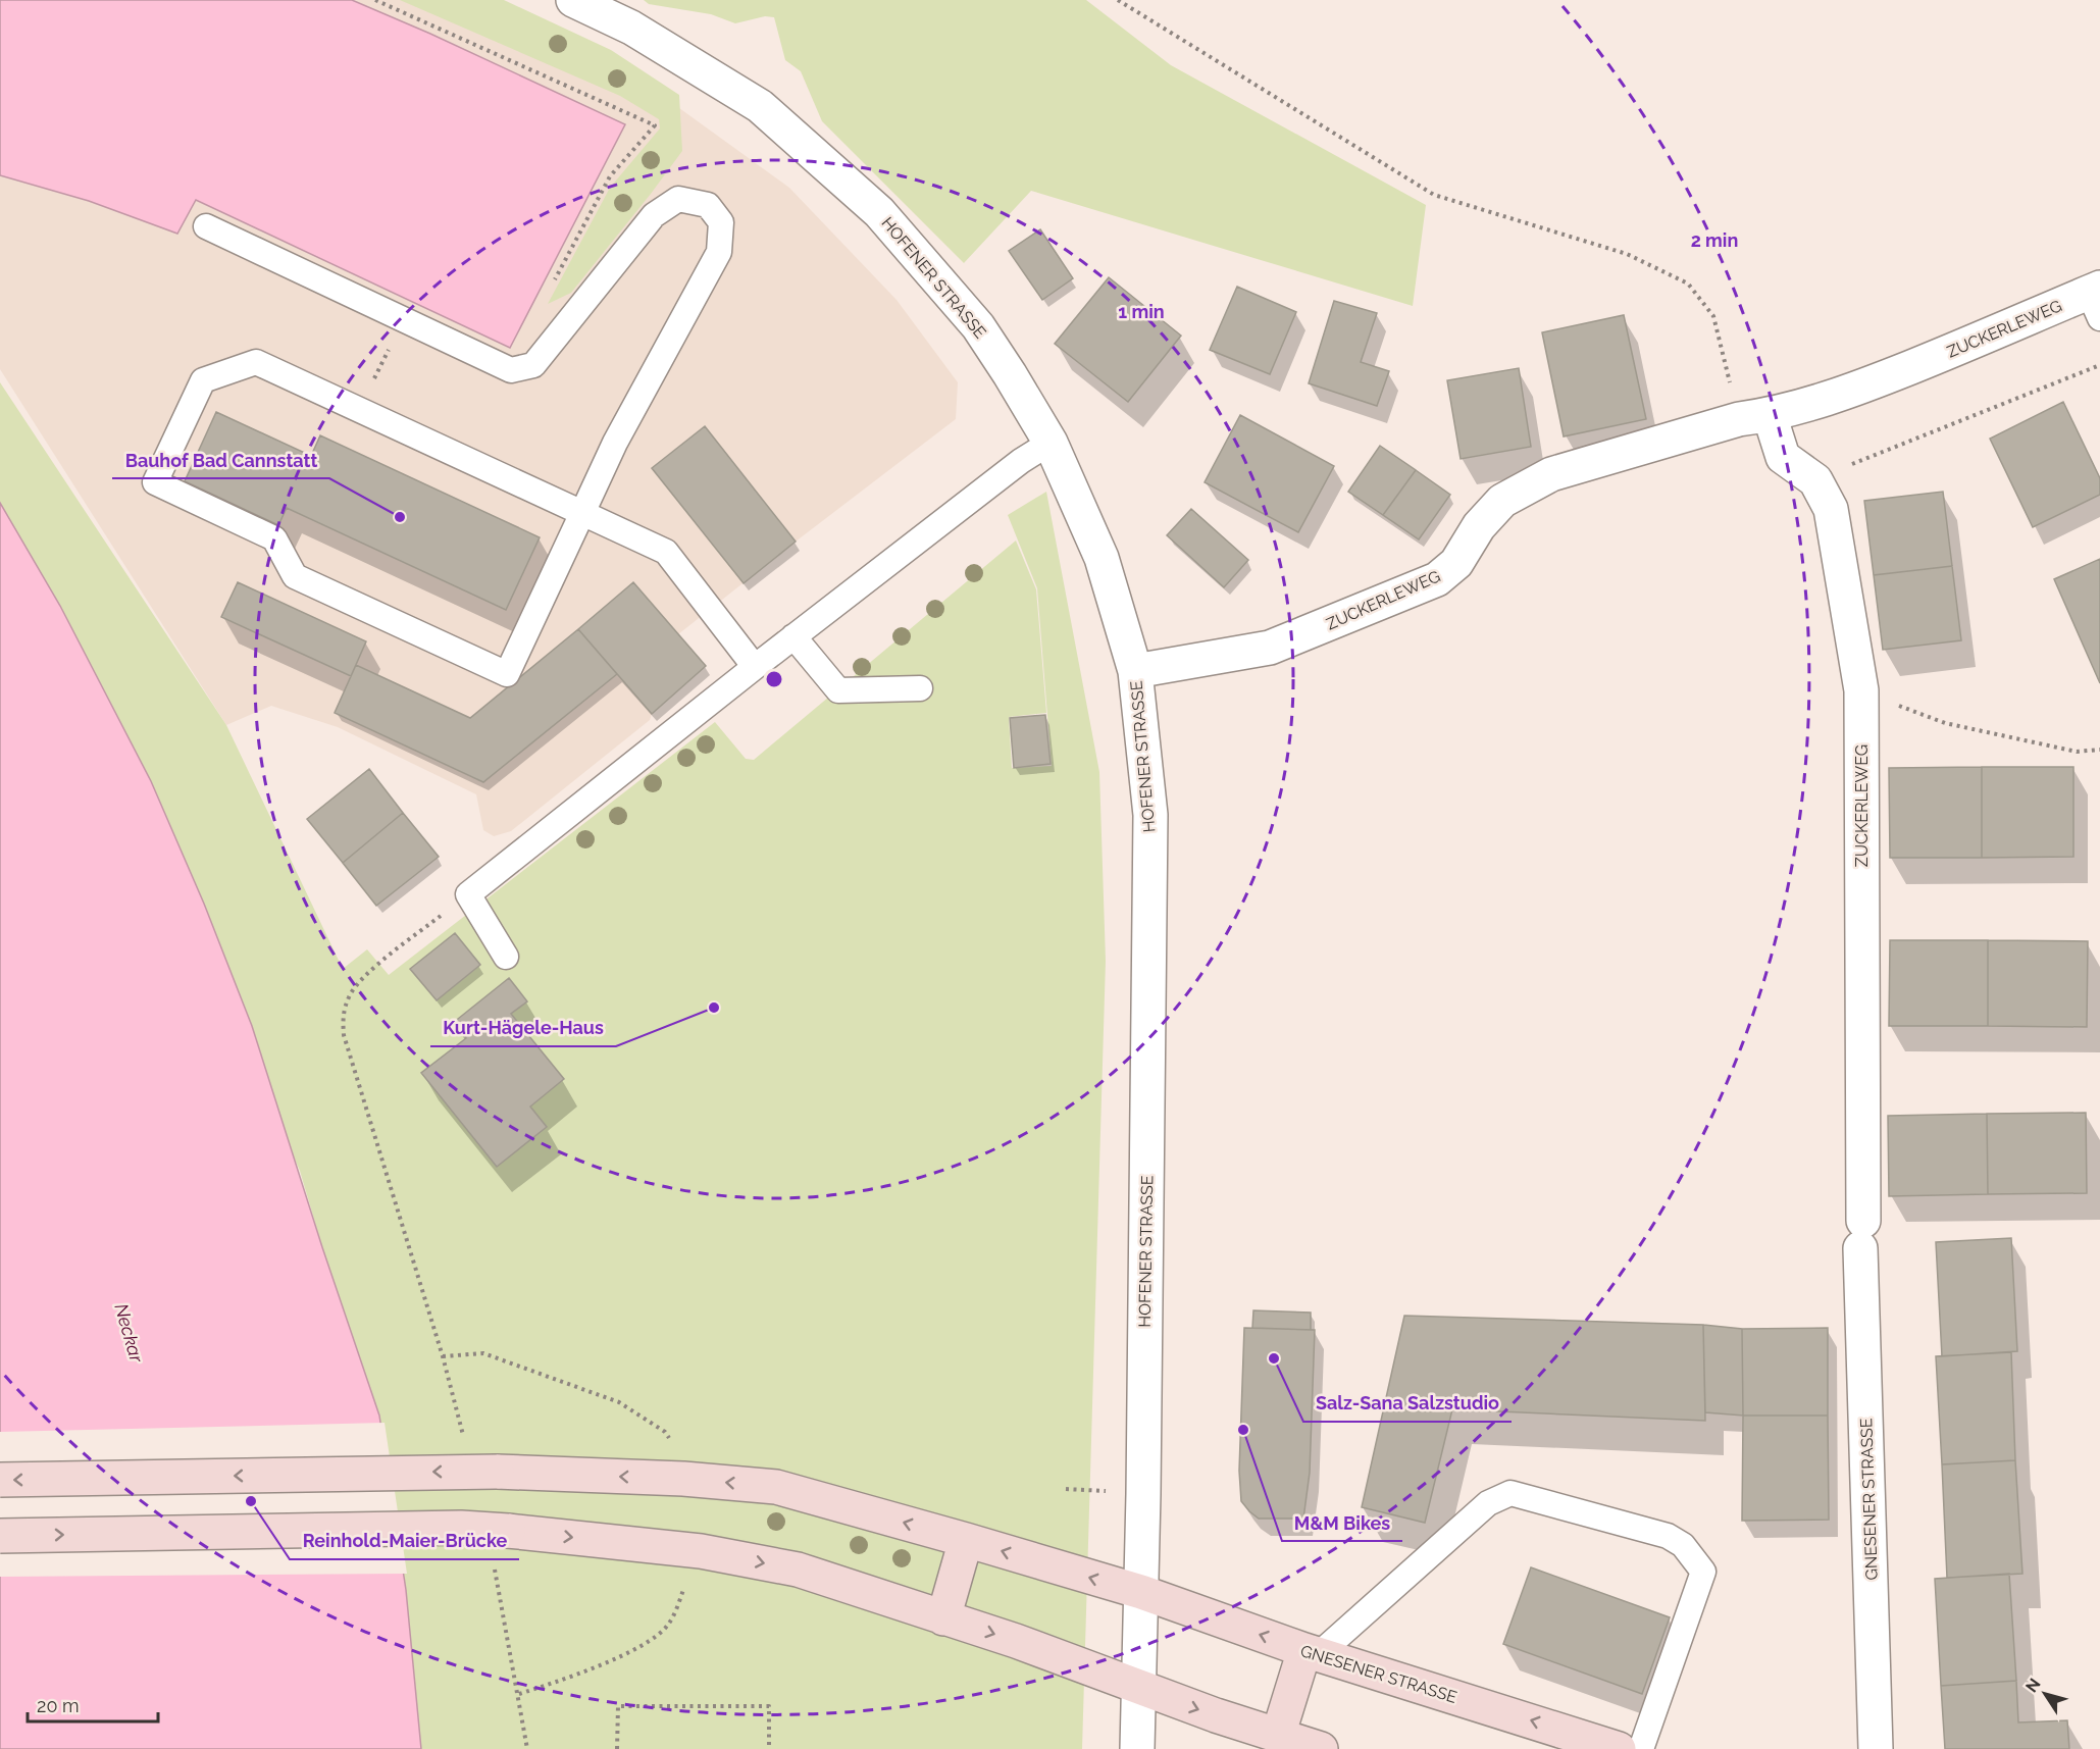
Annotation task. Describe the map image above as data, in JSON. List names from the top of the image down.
{
  "streets": {
    "main road": ["GNESENER STRASSE"],
    "street": ["HOFENER STRASSE", "ZUCKERLEWEG"]
  },
  "crossings": [
    ["HOFENER STRASSE", "ZUCKERLEWEG"],
    ["HOFENER STRASSE", "GNESENER STRASSE"],
    ["ZUCKERLEWEG", "GNESENER STRASSE"]
  ],
  "water": ["Neckar"],
  "places": [
    "Bauhof Bad Cannstatt",
    "Kurt-Hägele-Haus",
    "Salz-Sana Salzstudio",
    "M&M Bikes",
    "Reinhold-Maier-Brücke"
  ],
  "scale_bar": "20 m",
  "north": "top left",
  "rings": ["2 min", "1 min"]
}
